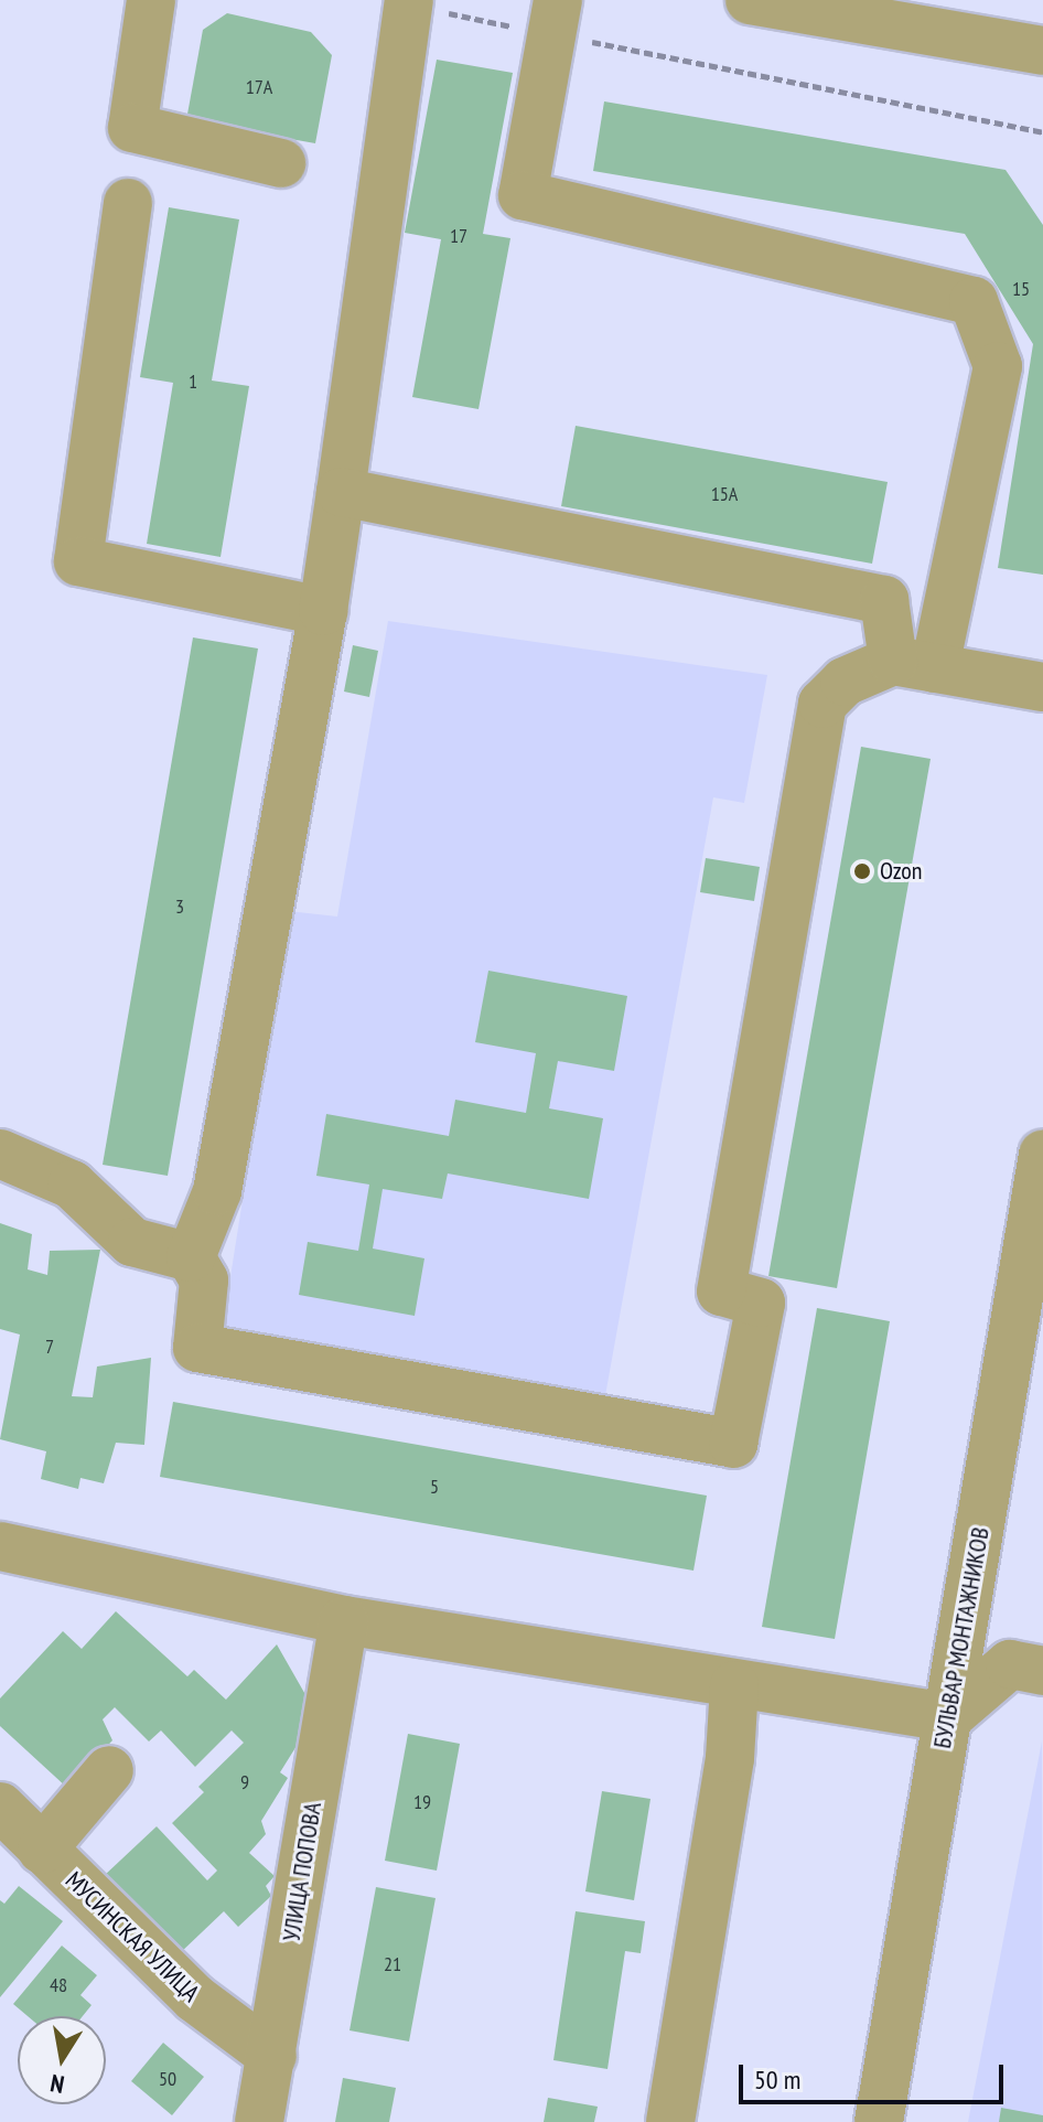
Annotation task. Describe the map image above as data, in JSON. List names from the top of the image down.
{
  "streets": {
    "street": ["БУЛЬВАР МОНТАЖНИКОВ", "УЛИЦА ПОПОВА", "МУСИНСКАЯ УЛИЦА"]
  },
  "crossings": [
    ["УЛИЦА ПОПОВА", "МУСИНСКАЯ УЛИЦА"]
  ],
  "places": ["Ozon"],
  "house_numbers": [
    "17А",
    "17",
    "15",
    "1",
    "15А",
    "3",
    "7",
    "5",
    "9",
    "19",
    "21",
    "48",
    "50"
  ],
  "scale_bar": "50 m",
  "north": "bottom"
}
